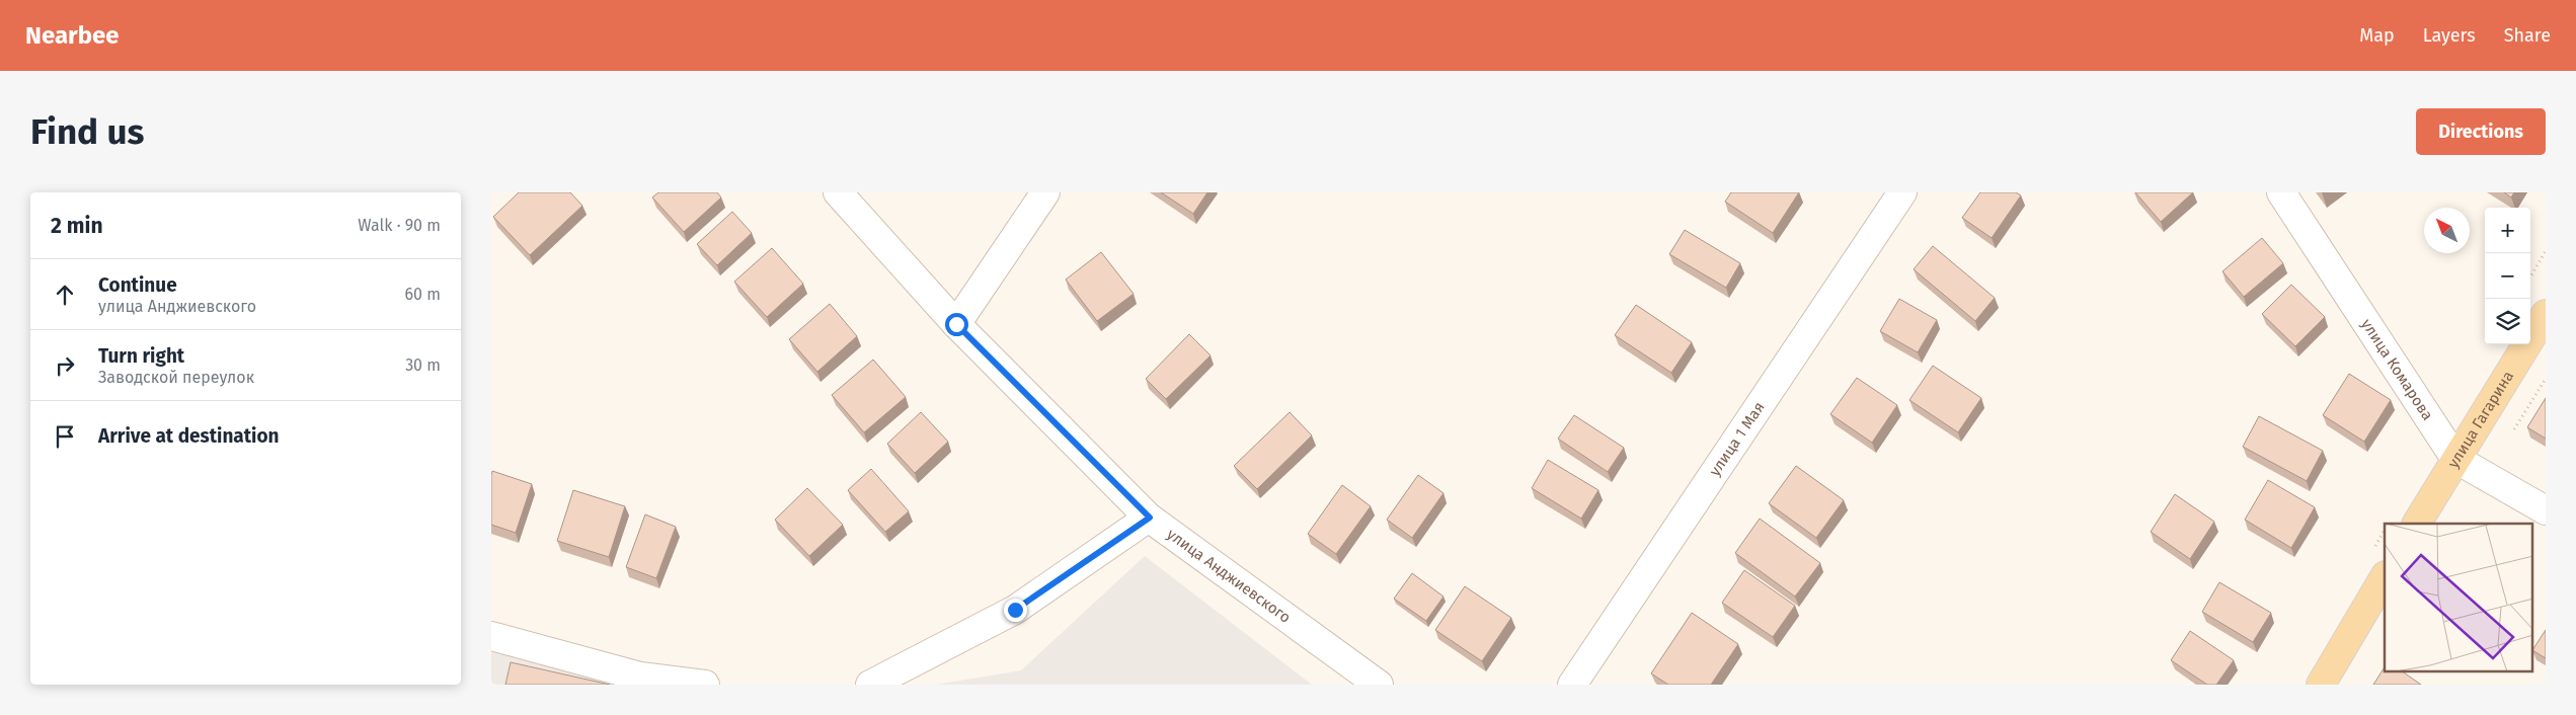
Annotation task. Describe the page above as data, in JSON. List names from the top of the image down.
{
  "streets": {
    "main road": ["улица Гагарина"],
    "street": ["улица Комарова", "улица 1 Мая", "улица Анджиевского"]
  },
  "crossings": [
    ["улица Комарова", "улица Гагарина"]
  ],
  "north": "top left",
  "page": {
    "header": "Nearbee",
    "nav": ["Map", "Layers", "Share"],
    "buttons": "Directions",
    "title": "Find us",
    "heading": ["2 min", "Walk · 90 m"],
    "map_buttons": ["+", "−"],
    "list": [
      ["Continue", "улица Анджиевского", "60 m"],
      ["Turn right", "Заводской переулок", "30 m"],
      "Arrive at destination"
    ]
  }
}
